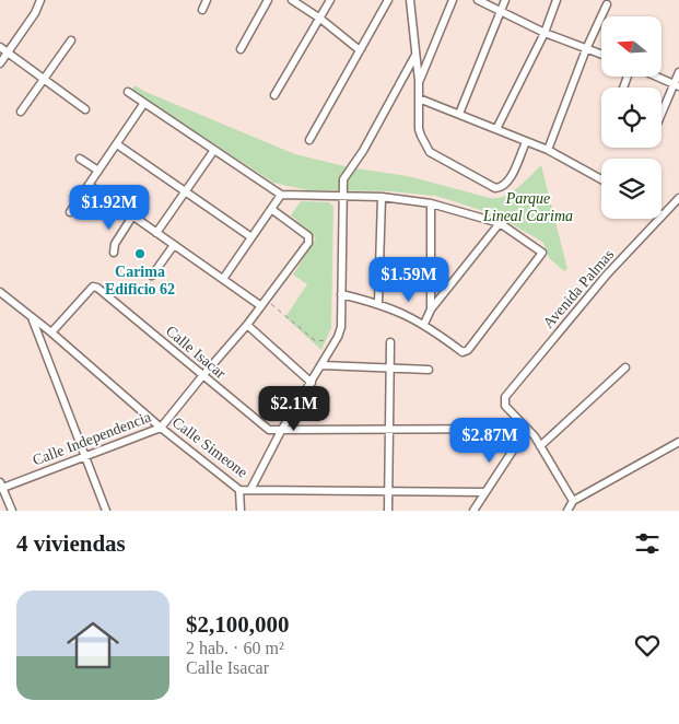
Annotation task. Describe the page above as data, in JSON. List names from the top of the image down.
{
  "streets": {
    "street": [
      "Avenida Palmas",
      "Calle Isacar",
      "Calle Independencia",
      "Calle Simeone"
    ]
  },
  "crossings": [
    ["Avenida Palmas", "Calle Isacar"],
    ["Calle Isacar", "Calle Independencia"],
    ["Calle Isacar", "Calle Simeone"],
    ["Calle Independencia", "Calle Simeone"]
  ],
  "parks": ["Parque Lineal Carima"],
  "places": ["Carima Edificio 62"],
  "north": "left",
  "page": {
    "price": [
      "$1.92M",
      "$1.59M",
      "$2.1M",
      "$2.87M"
    ],
    "heading": "4 viviendas",
    "list": [
      {
        "name": "$2,100,000",
        "note": "2 hab. · 60 m² · Calle Isacar"
      }
    ]
  }
}
